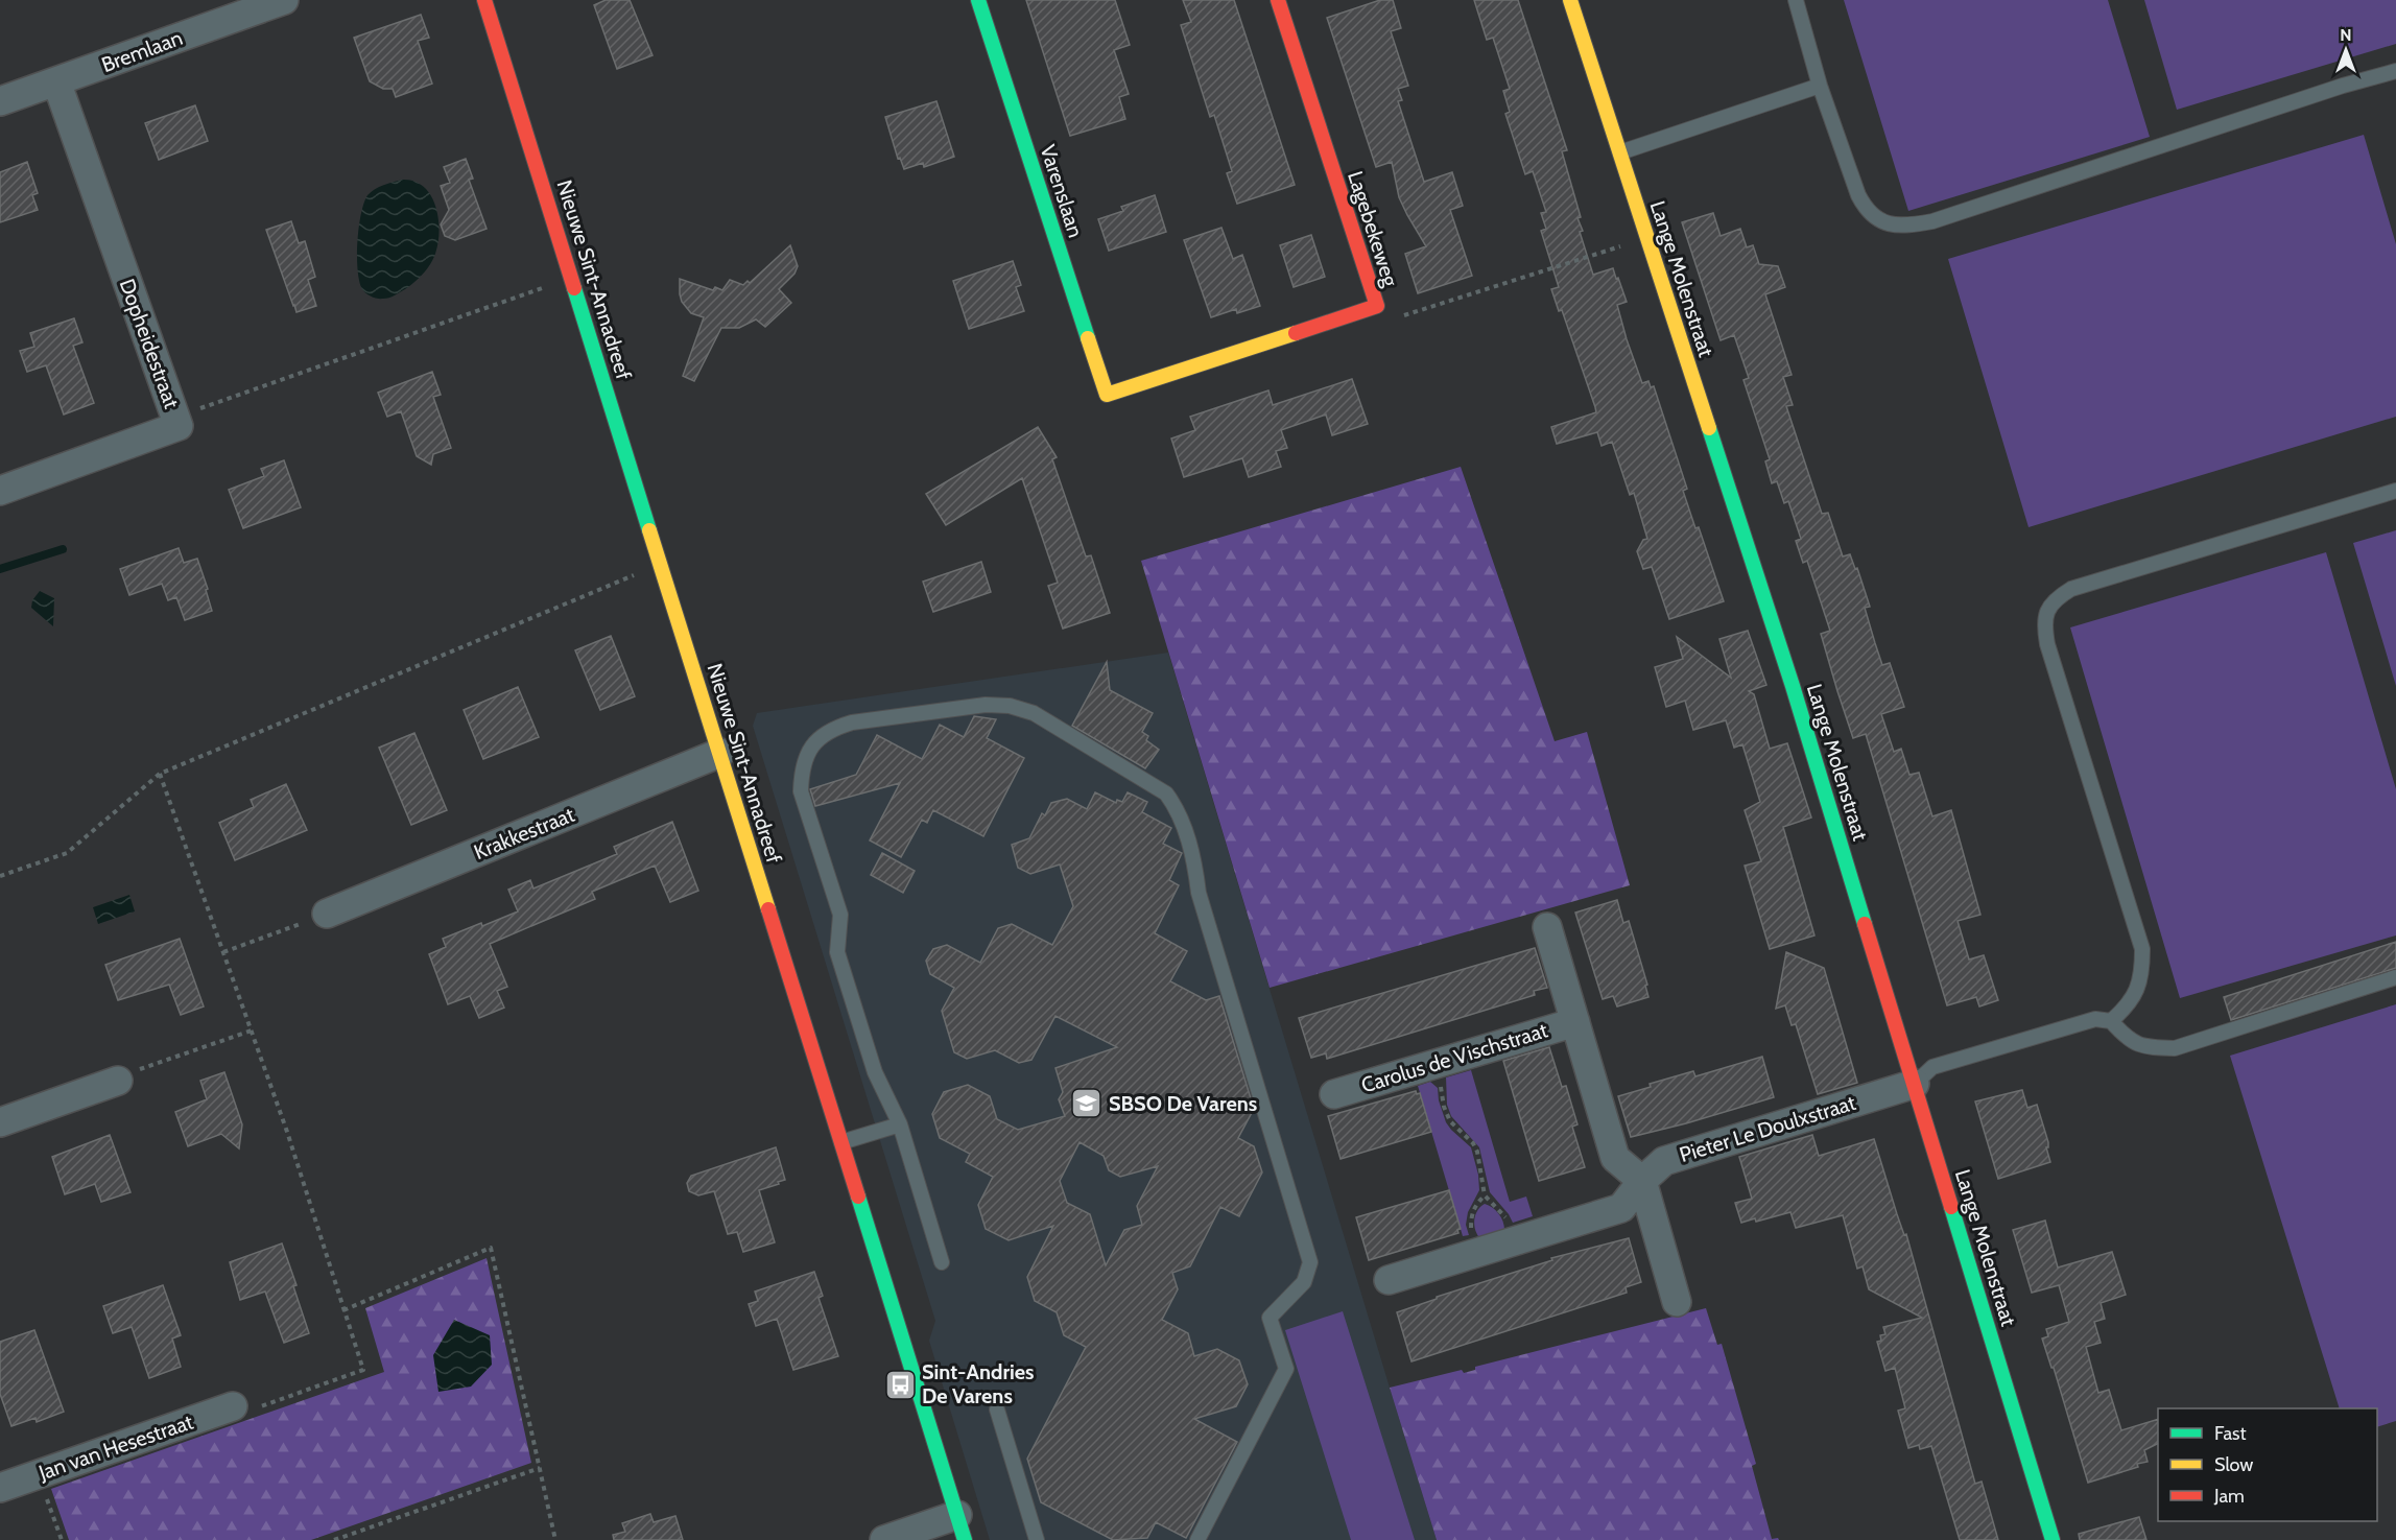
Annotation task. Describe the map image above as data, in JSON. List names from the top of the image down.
{
  "streets": {
    "street": [
      "Bremlaan",
      "Varenslaan",
      "Lagebekeweg",
      "Lange Molenstraat",
      "Nieuwe Sint-Annadreef",
      "Dopheidestraat",
      "Krakkestraat",
      "Carolus de Vischstraat",
      "Pieter Le Doulxstraat",
      "Jan van Hesestraat"
    ]
  },
  "crossings": [
    ["Bremlaan", "Dopheidestraat"],
    ["Varenslaan", "Lagebekeweg"],
    ["Lange Molenstraat", "Pieter Le Doulxstraat"],
    ["Nieuwe Sint-Annadreef", "Krakkestraat"],
    ["Carolus de Vischstraat", "Pieter Le Doulxstraat"]
  ],
  "places": {
    "school or university": ["SBSO De Varens"],
    "bus stop": ["Sint-Andries De Varens"]
  },
  "legend": ["Fast", "Slow", "Jam"],
  "north": "top"
}
